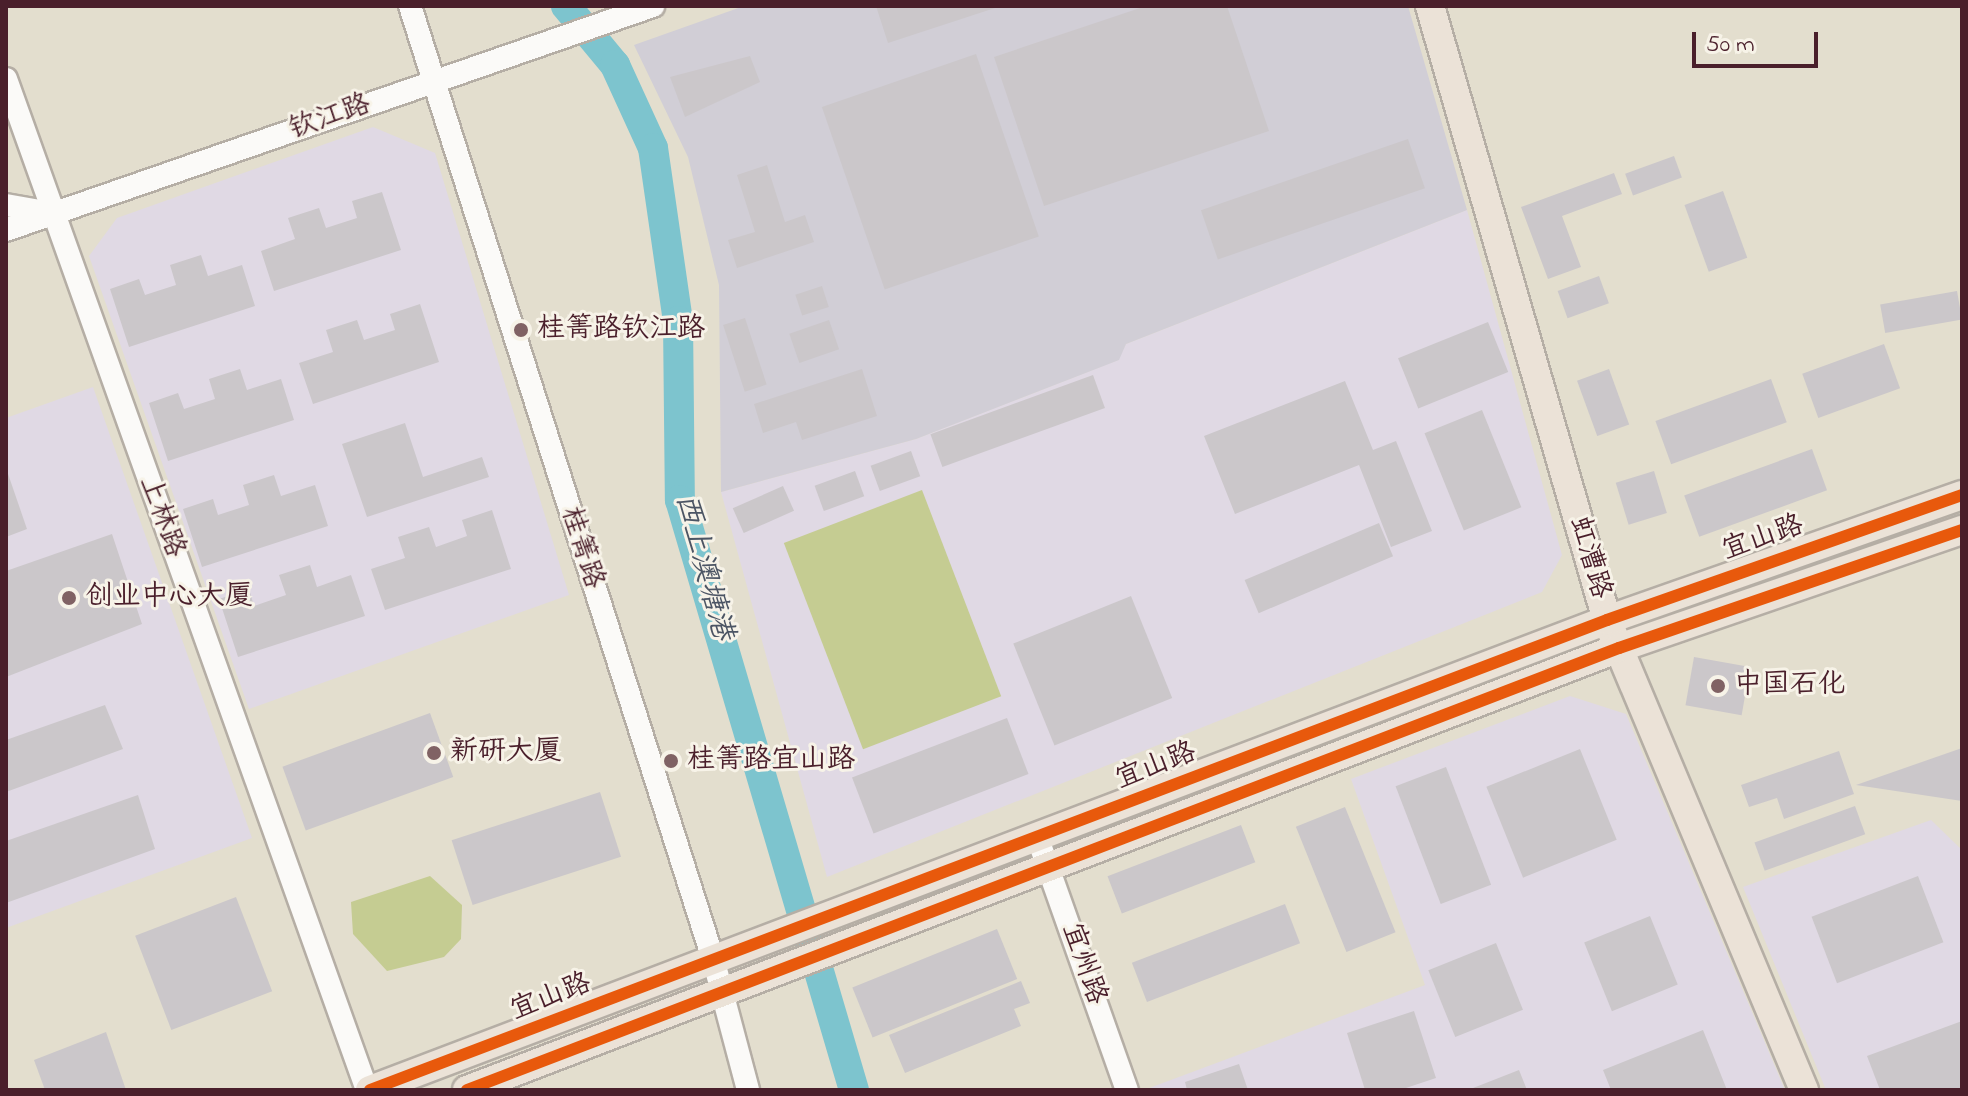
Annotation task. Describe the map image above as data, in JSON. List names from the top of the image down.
{
  "streets": {
    "main road": ["宜山路", "虹漕路"],
    "street": [
      "钦江路",
      "上林路",
      "桂箐路",
      "宜州路"
    ]
  },
  "crossings": [
    ["钦江路", "上林路"],
    ["钦江路", "桂箐路"],
    ["上林路", "宜山路"],
    ["宜山路", "桂箐路"],
    ["宜山路", "虹漕路"],
    ["宜山路", "宜州路"]
  ],
  "water": ["西上澳塘港"],
  "places": [
    "桂箐路钦江路",
    "创业中心大厦",
    "中国石化",
    "新研大厦",
    "桂箐路宜山路"
  ],
  "scale_bar": "50 m"
}
